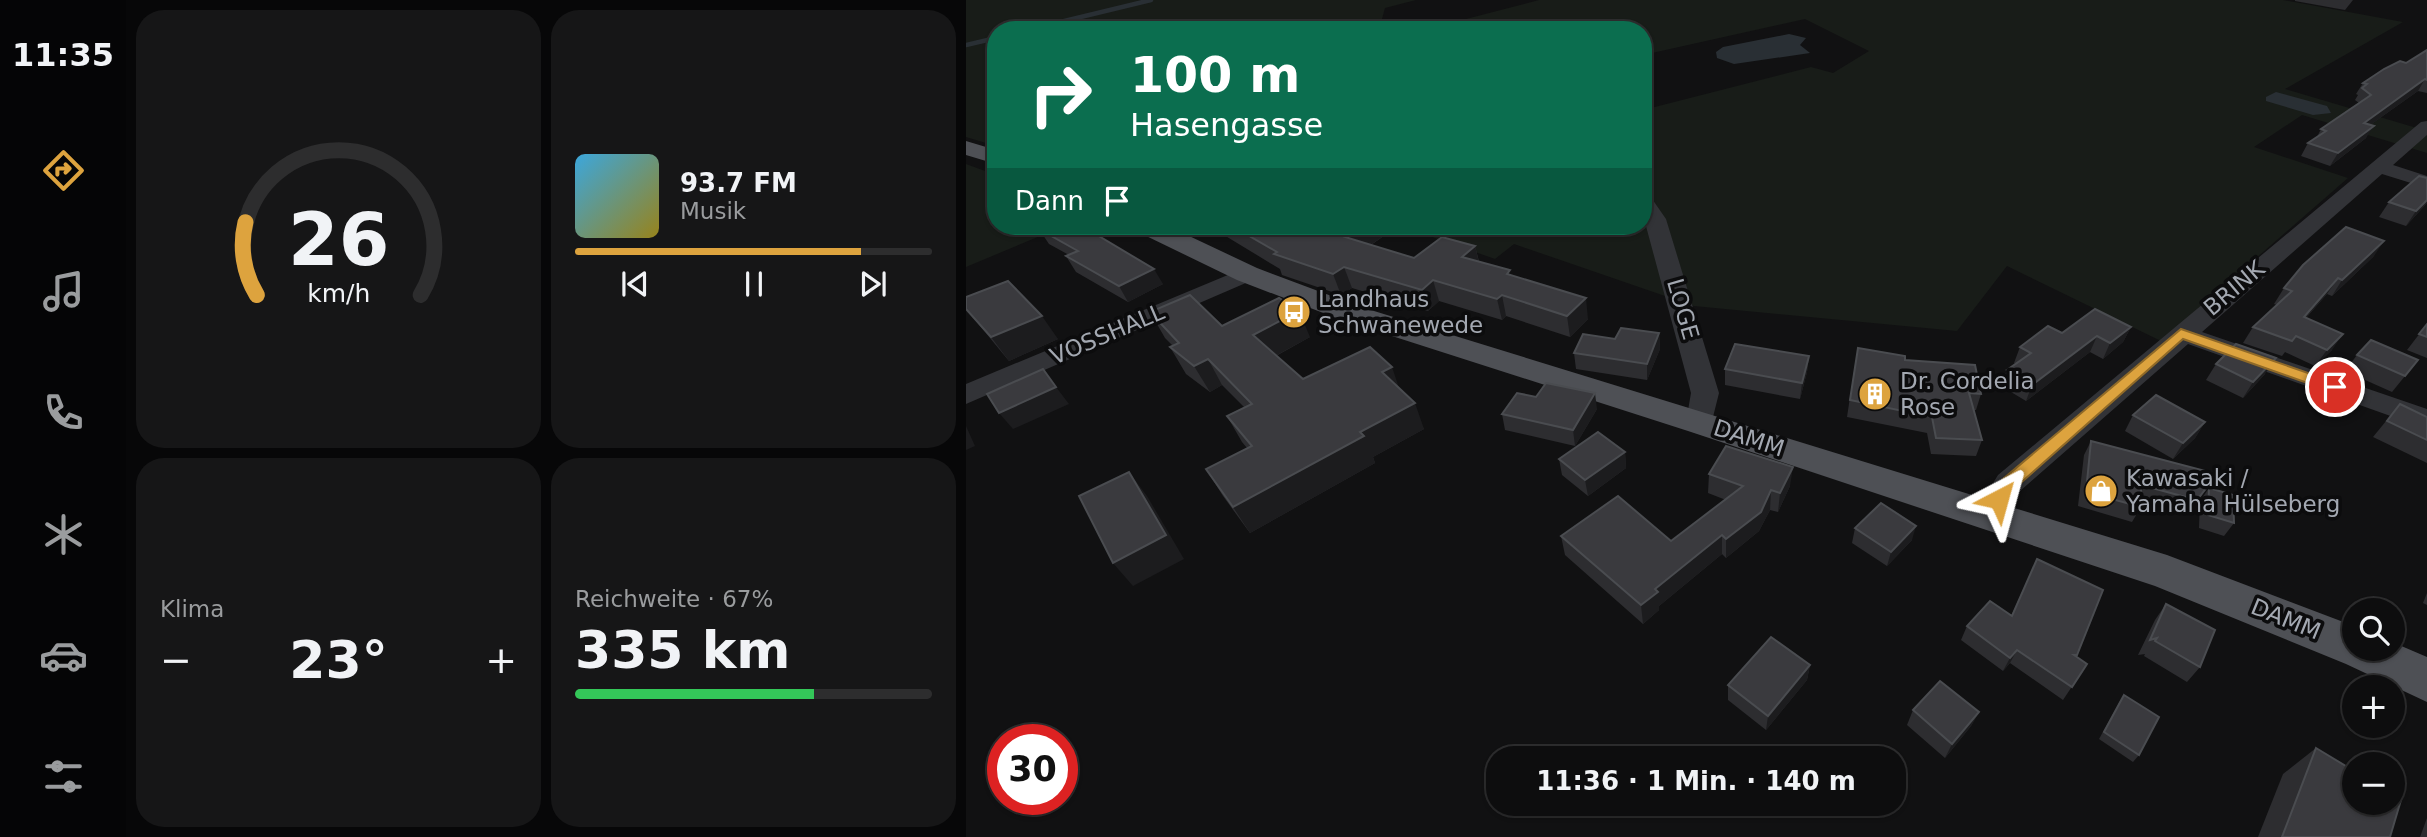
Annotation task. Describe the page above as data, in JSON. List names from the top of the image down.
{
  "streets": {
    "main road": ["DAMM"],
    "street": ["BRINK", "LOGE", "VOSSHALL"]
  },
  "crossings": [
    ["BRINK", "DAMM"],
    ["LOGE", "DAMM"],
    ["VOSSHALL", "DAMM"]
  ],
  "places": {
    "bus stop": ["Landhaus Schwanewede"],
    "building": ["Dr. Cordelia Rose"],
    "shop": ["Kawasaki / Yamaha Hülseberg"]
  },
  "page": {
    "tabs": "11:35",
    "turn": ["100 m", "Hasengasse"],
    "song": ["93.7 FM", "Musik"],
    "then": "Dann",
    "tile": [
      "Klima",
      ["Reichweite · 67%", "335 km"]
    ],
    "map_buttons": ["+", "−"],
    "heat": ["−", "23°", "+"],
    "limit": "30",
    "trip": "11:36 · 1 Min. · 140 m",
    "gauge": ["26", "km/h"]
  }
}
